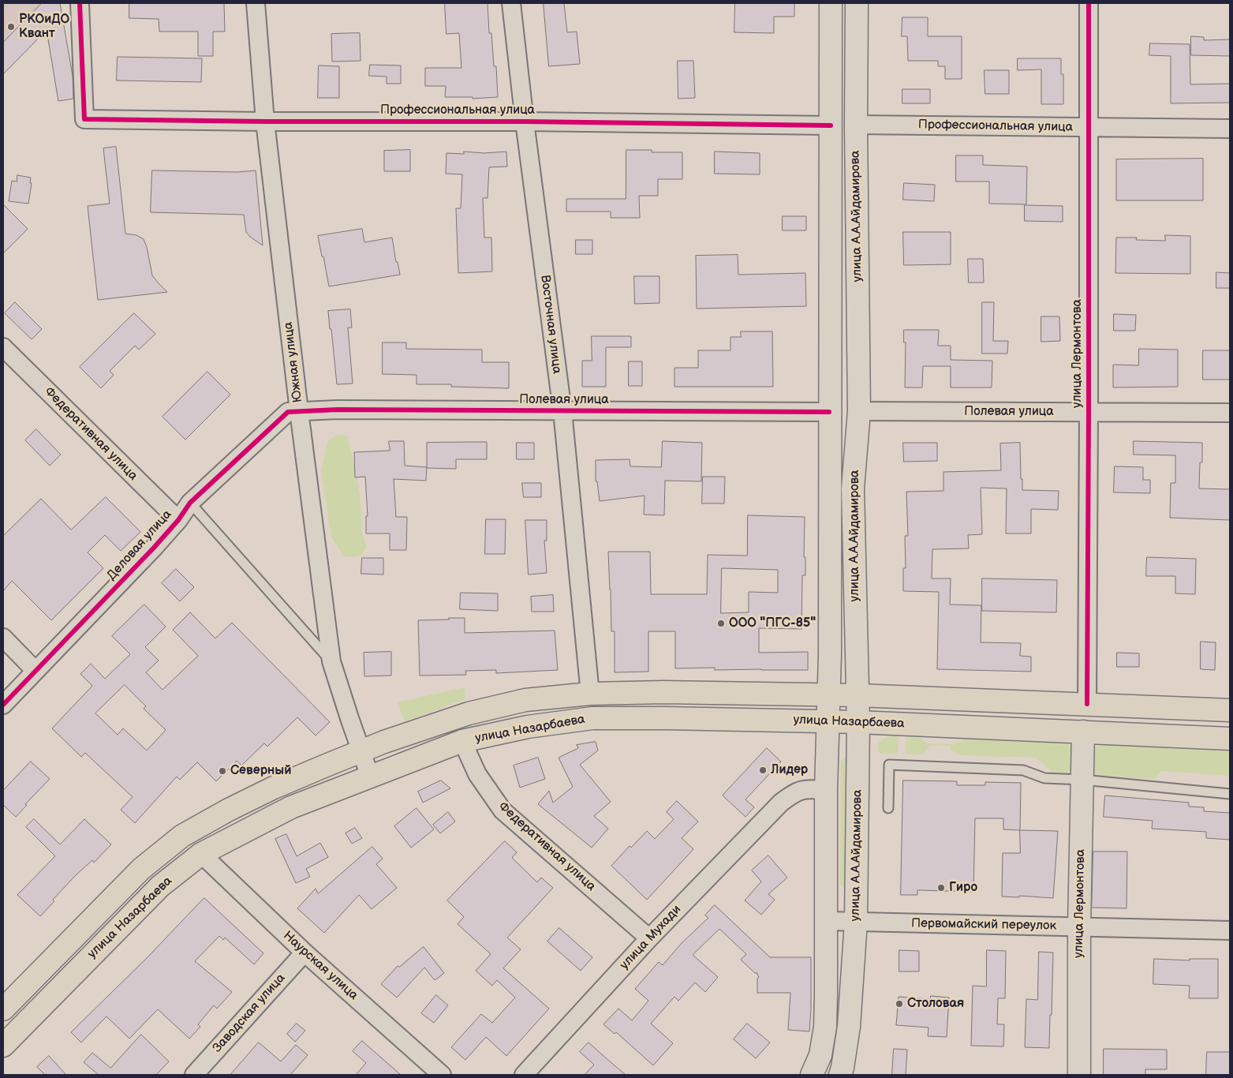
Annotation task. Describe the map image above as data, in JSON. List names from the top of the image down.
{
  "streets": {
    "main road": ["улица А.А.Айдамирова", "улица Лермонтова", "улица Назарбаева"],
    "street": [
      "Профессиональная улица",
      "Восточная улица",
      "Южная улица",
      "Полевая улица",
      "Федеративная улица",
      "Деловая улица",
      "Первомайский переулок",
      "улица Мухади",
      "Наурская улица",
      "Заводская улица"
    ]
  },
  "crossings": [
    ["Профессиональная улица", "улица А.А.Айдамирова"],
    ["Профессиональная улица", "Восточная улица"],
    ["Профессиональная улица", "улица Лермонтова"],
    ["Профессиональная улица", "Южная улица"],
    ["улица А.А.Айдамирова", "Полевая улица"],
    ["улица А.А.Айдамирова", "улица Назарбаева"],
    ["улица А.А.Айдамирова", "Первомайский переулок"],
    ["улица А.А.Айдамирова", "улица Мухади"],
    ["Восточная улица", "Полевая улица"],
    ["Восточная улица", "улица Назарбаева"],
    ["улица Лермонтова", "Полевая улица"],
    ["улица Лермонтова", "улица Назарбаева"],
    ["улица Лермонтова", "Первомайский переулок"],
    ["Южная улица", "Полевая улица"],
    ["Южная улица", "Деловая улица"],
    ["Южная улица", "улица Назарбаева"],
    ["Полевая улица", "Деловая улица"],
    ["Федеративная улица", "Деловая улица"],
    ["Федеративная улица", "улица Назарбаева"],
    ["Федеративная улица", "улица Мухади"],
    ["улица Назарбаева", "Наурская улица"],
    ["Наурская улица", "Заводская улица"]
  ],
  "places": [
    "РКОиДО Квант",
    "ООО \"ПГС-85\"",
    "Лидер",
    "Северный",
    "Гиро",
    "Столовая"
  ]
}
